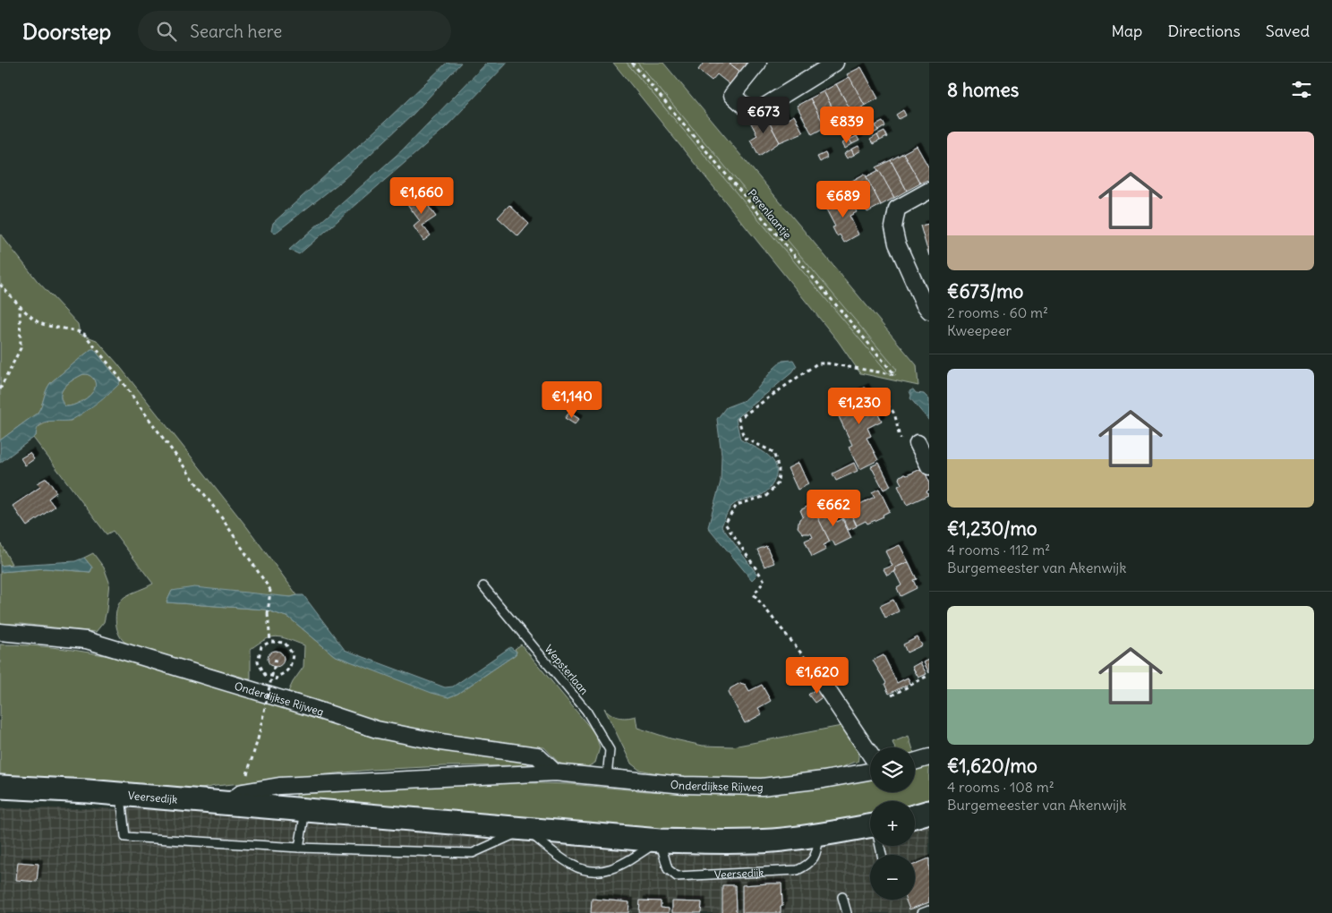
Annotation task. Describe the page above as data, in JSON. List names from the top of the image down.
{
  "streets": {
    "main road": ["Veersedijk"],
    "street": ["Onderdijkse Rijweg"],
    "lane": ["Wepsterlaan"],
    "path": ["Perenlaantje"]
  },
  "crossings": [
    ["Wepsterlaan", "Onderdijkse Rijweg"],
    ["Onderdijkse Rijweg", "Veersedijk"]
  ],
  "page": {
    "header": "Doorstep",
    "search": "Search here",
    "nav": ["Map", "Directions", "Saved"],
    "heading": "8 homes",
    "price": [
      "€673",
      "€839",
      "€1,660",
      "€689",
      "€1,140",
      "€1,230",
      "€662",
      "€1,620"
    ],
    "list": [
      {
        "name": "€673/mo",
        "note": "2 rooms · 60 m² · Kweepeer"
      },
      {
        "name": "€1,230/mo",
        "note": "4 rooms · 112 m² · Burgemeester van Akenwijk"
      },
      {
        "name": "€1,620/mo",
        "note": "4 rooms · 108 m² · Burgemeester van Akenwijk"
      }
    ],
    "map_buttons": ["+", "−"]
  }
}
